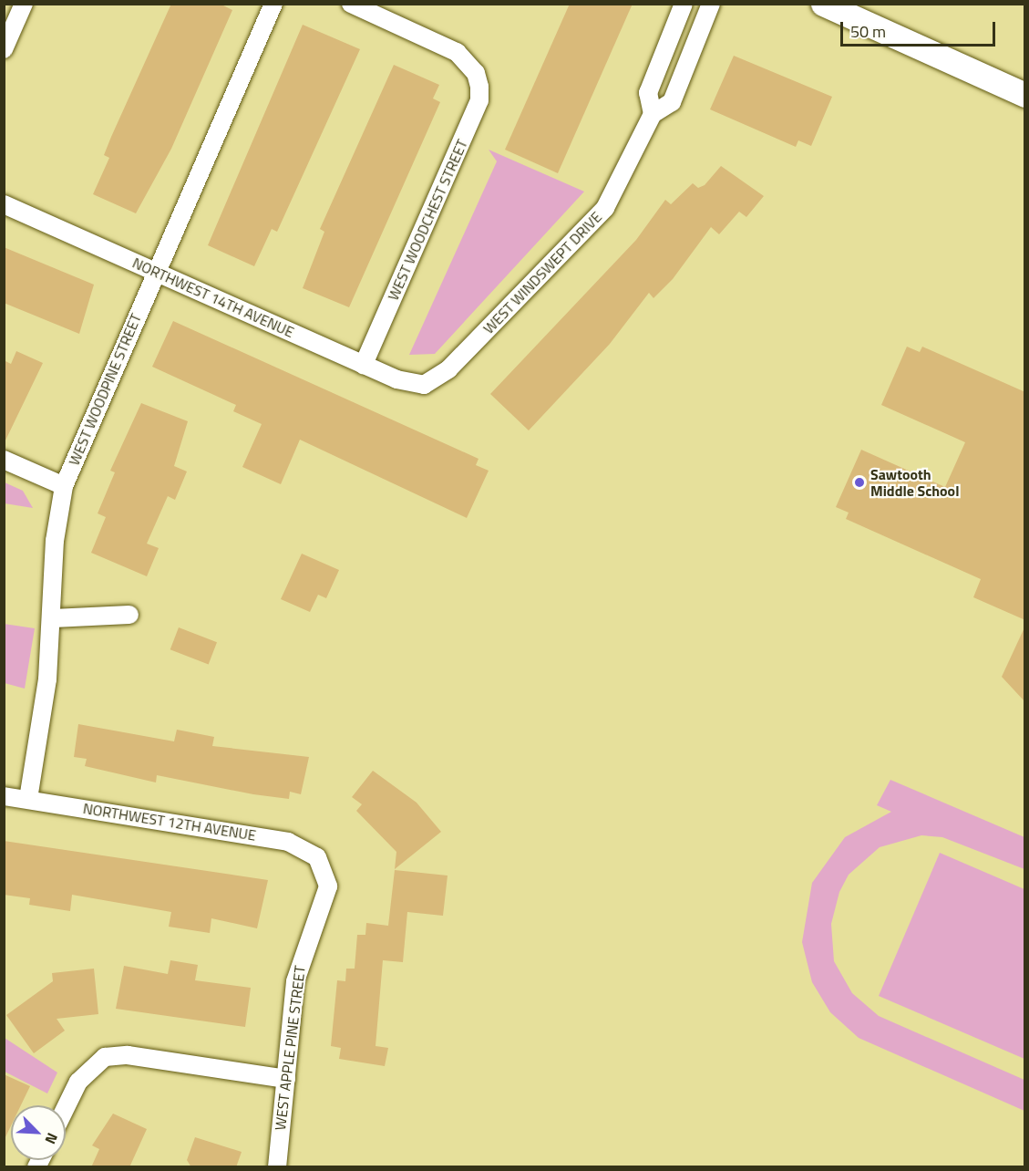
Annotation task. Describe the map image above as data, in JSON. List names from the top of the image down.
{
  "streets": {
    "street": [
      "WEST WOODCHEST STREET",
      "WEST WINDSWEPT DRIVE",
      "NORTHWEST 14TH AVENUE",
      "WEST WOODPINE STREET",
      "NORTHWEST 12TH AVENUE",
      "WEST APPLE PINE STREET"
    ]
  },
  "crossings": [
    ["WEST WOODCHEST STREET", "NORTHWEST 14TH AVENUE"],
    ["WEST WINDSWEPT DRIVE", "NORTHWEST 14TH AVENUE"],
    ["NORTHWEST 14TH AVENUE", "WEST WOODPINE STREET"],
    ["WEST WOODPINE STREET", "NORTHWEST 12TH AVENUE"],
    ["NORTHWEST 12TH AVENUE", "WEST APPLE PINE STREET"]
  ],
  "places": ["Sawtooth Middle School"],
  "scale_bar": "50 m",
  "north": "bottom right"
}
